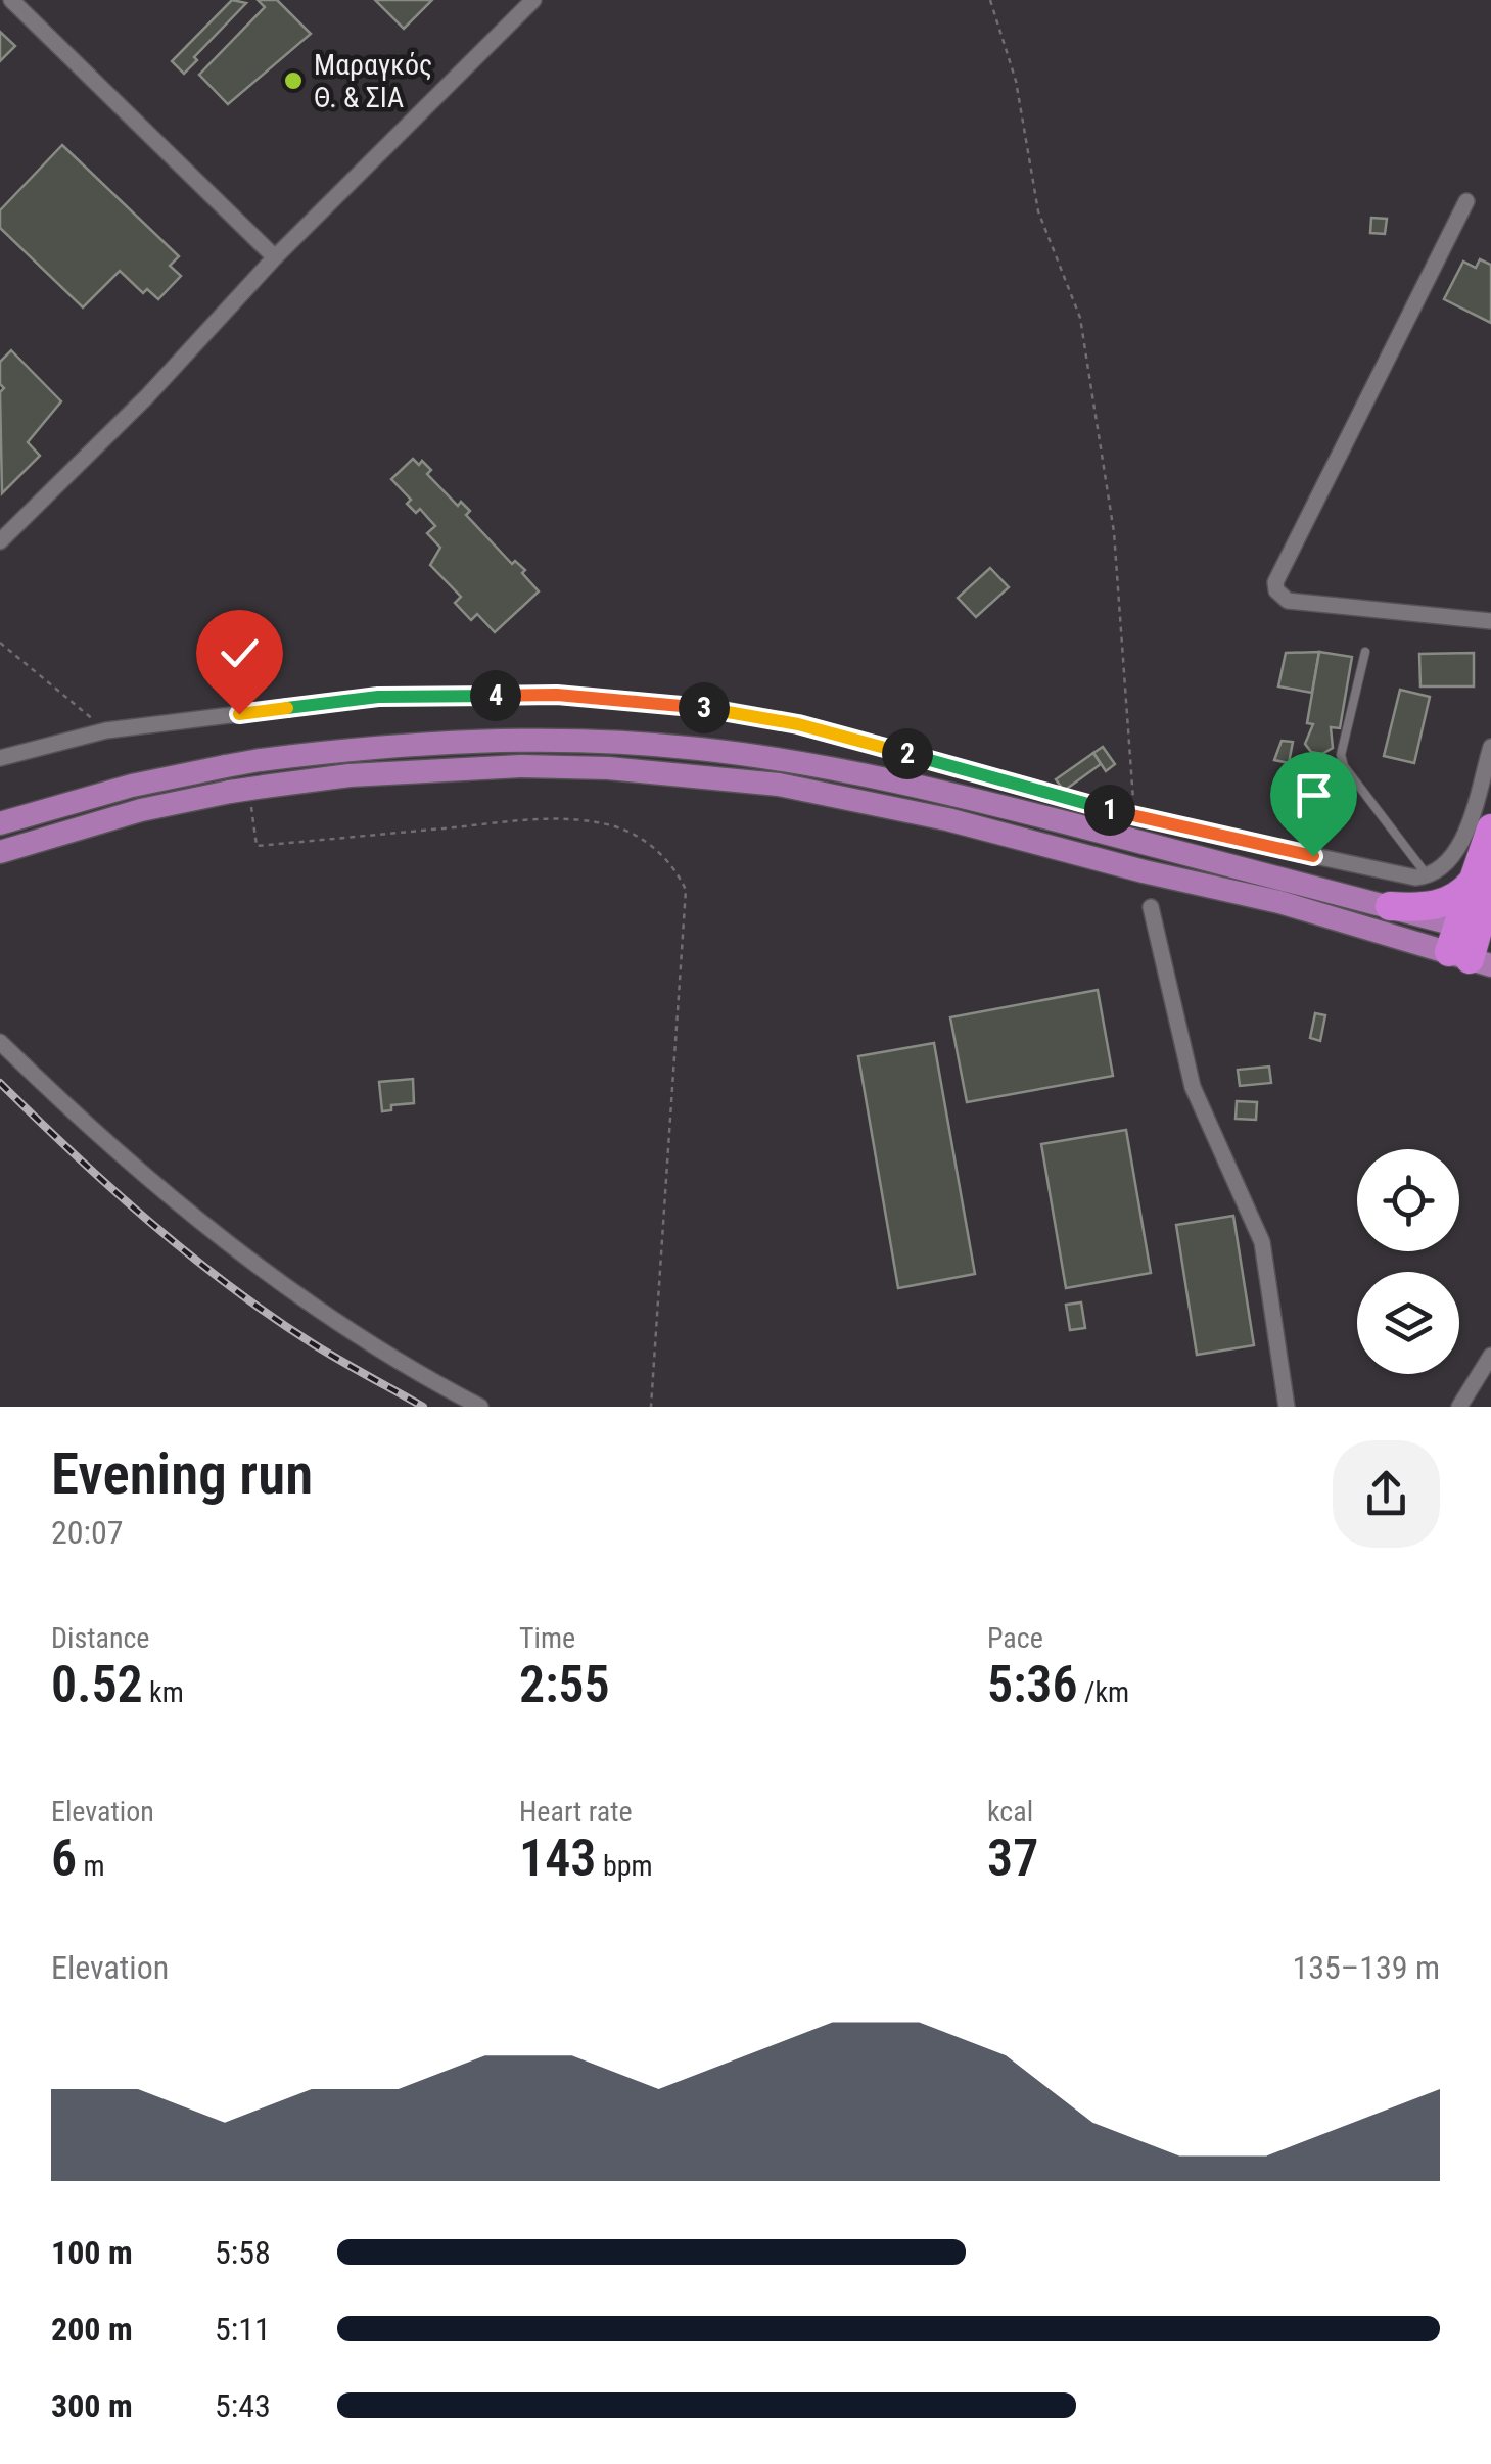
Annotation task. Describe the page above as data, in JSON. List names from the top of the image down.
{
  "places": ["Μαραγκός Θ. & ΣΙΑ"],
  "page": {
    "pins": [
      "4",
      "3",
      "2",
      "1"
    ],
    "heading": ["Evening run", "20:07"],
    "stats": [
      ["Distance", "0.52 km"],
      ["Time", "2:55"],
      ["Pace", "5:36 /km"],
      ["Elevation", "6 m"],
      ["Heart rate", "143 bpm"],
      ["kcal", "37"]
    ],
    "chart": ["Elevation", "135–139 m"],
    "list": [
      {
        "name": "100 m",
        "note": "5:58"
      },
      {
        "name": "200 m",
        "note": "5:11"
      },
      {
        "name": "300 m",
        "note": "5:43"
      }
    ]
  }
}
